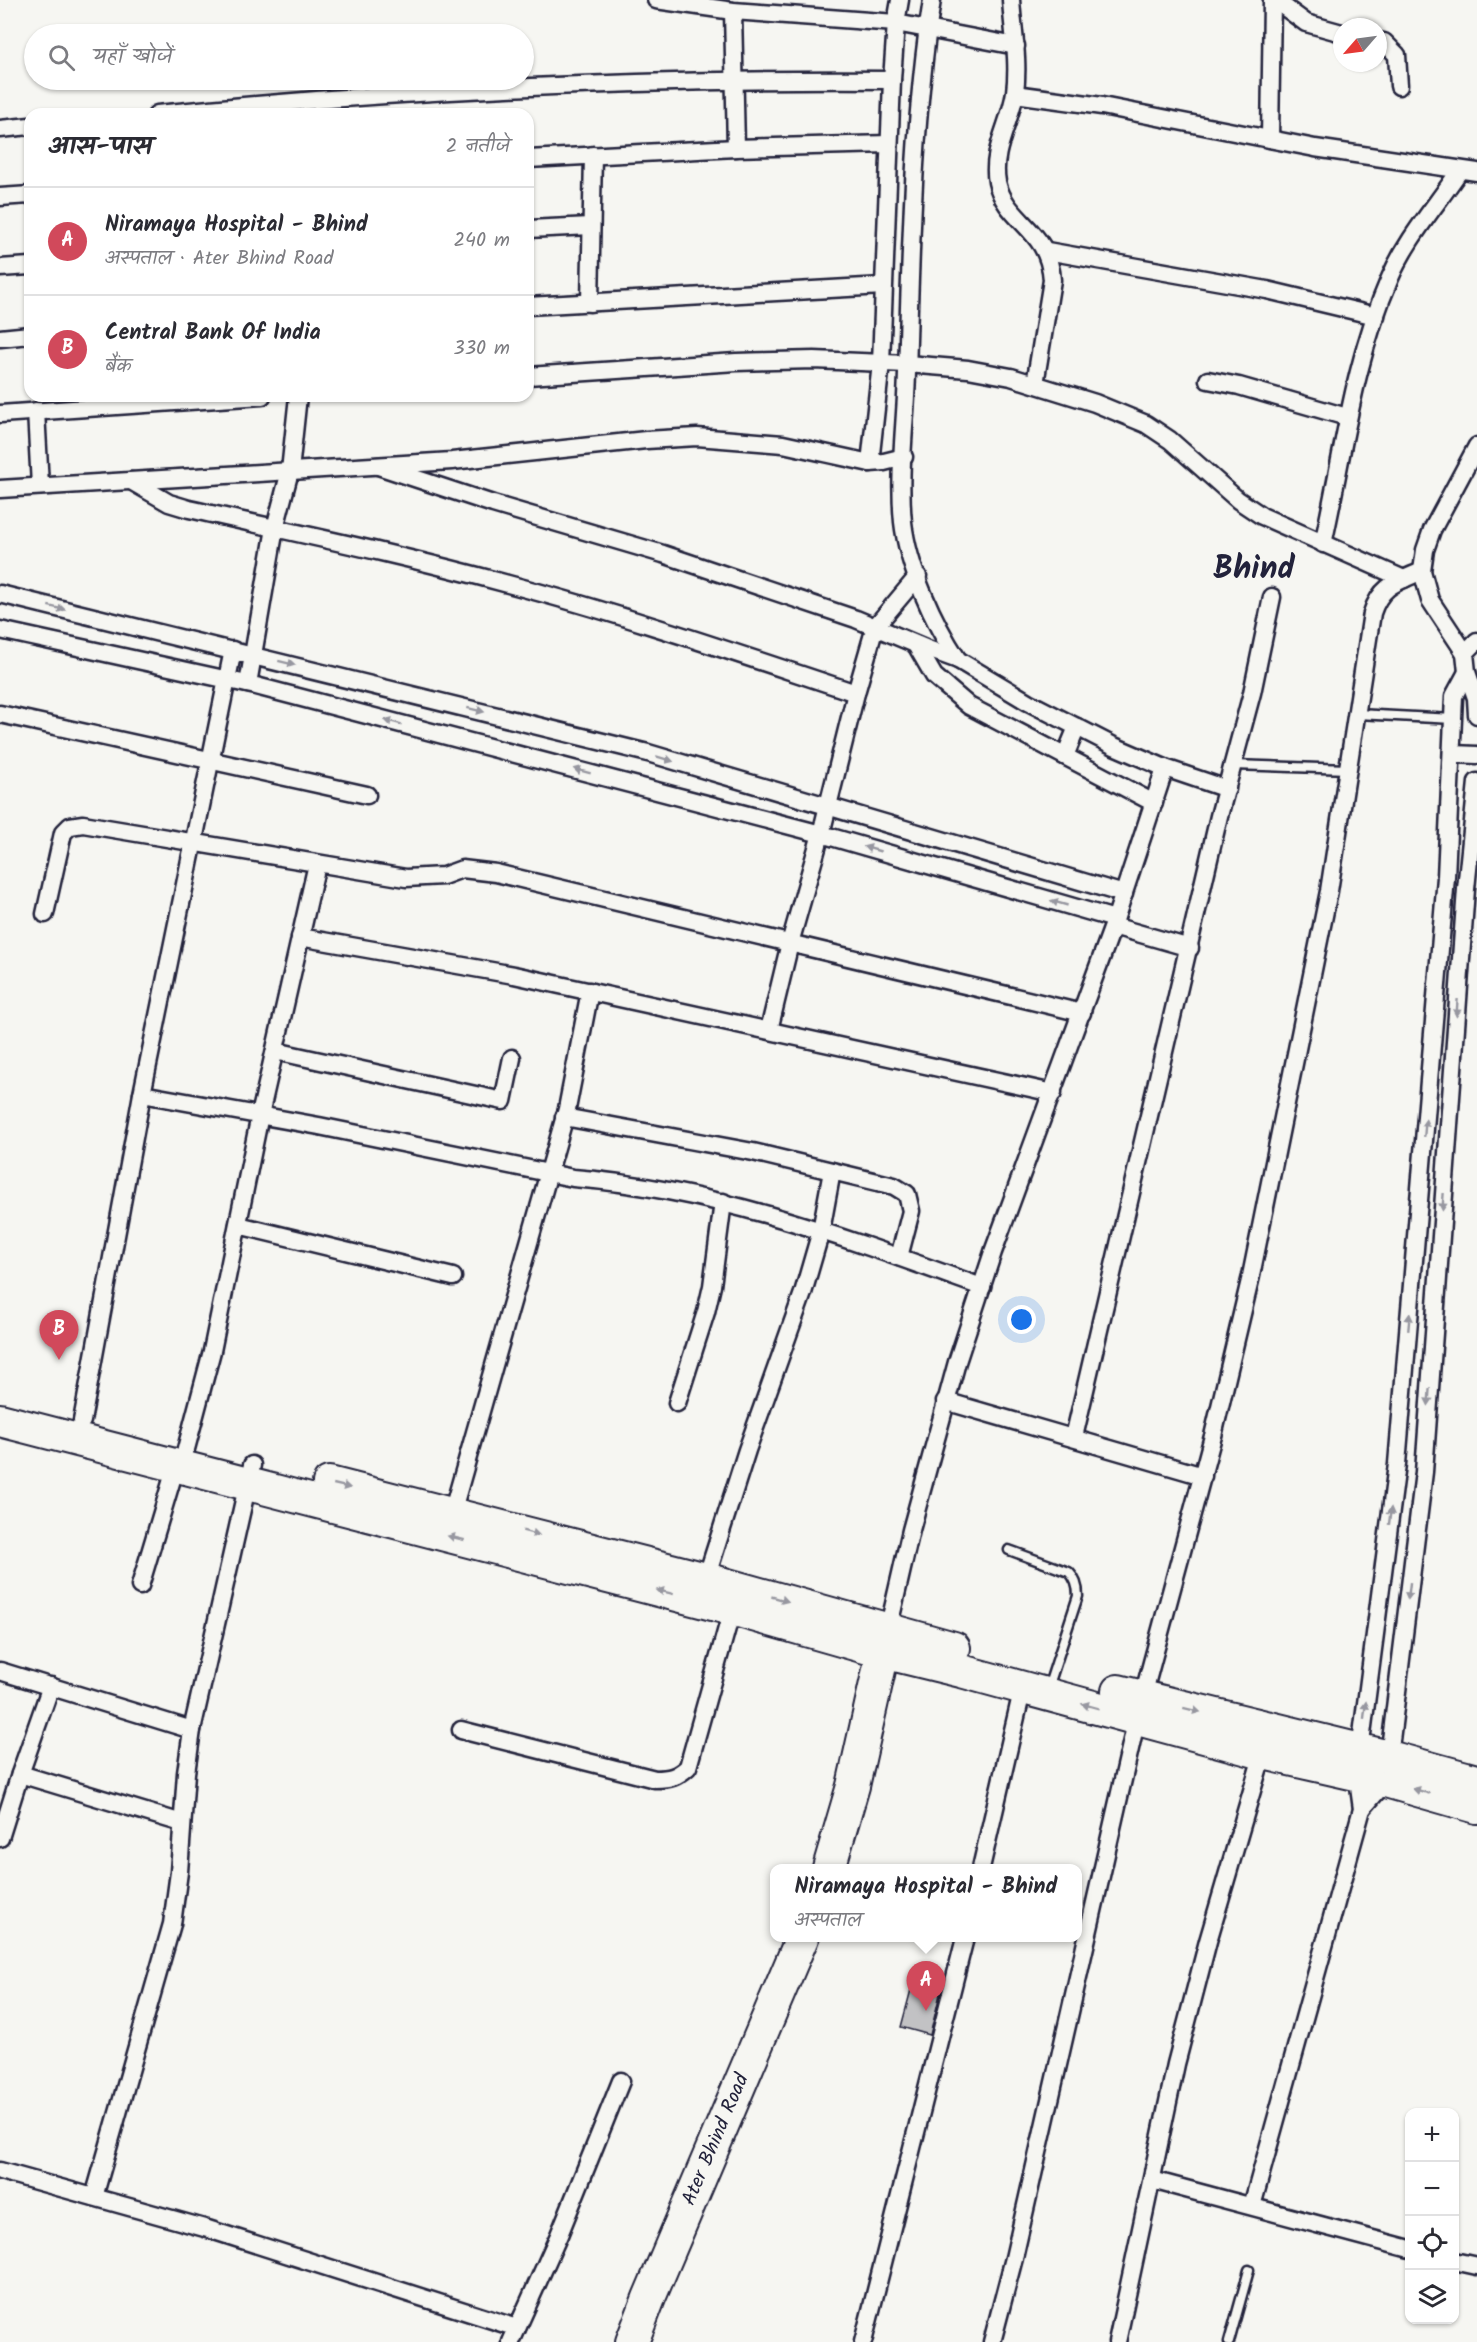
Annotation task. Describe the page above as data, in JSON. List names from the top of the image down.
{
  "streets": {
    "highway": ["Ater Bhind Road"]
  },
  "districts": ["Bhind"],
  "north": "bottom left",
  "page": {
    "search": "यहाँ खोजें",
    "heading": ["आस-पास", "2 नतीजे"],
    "list": [
      {
        "mark": "A",
        "name": "Niramaya Hospital - Bhind",
        "note": "अस्पताल · Ater Bhind Road",
        "value": "240 m"
      },
      {
        "mark": "B",
        "name": "Central Bank Of India",
        "note": "बैंक",
        "value": "330 m"
      }
    ],
    "pins": ["B", "A"],
    "popup": ["Niramaya Hospital - Bhind", "अस्पताल"],
    "map_buttons": ["+", "−"]
  }
}
